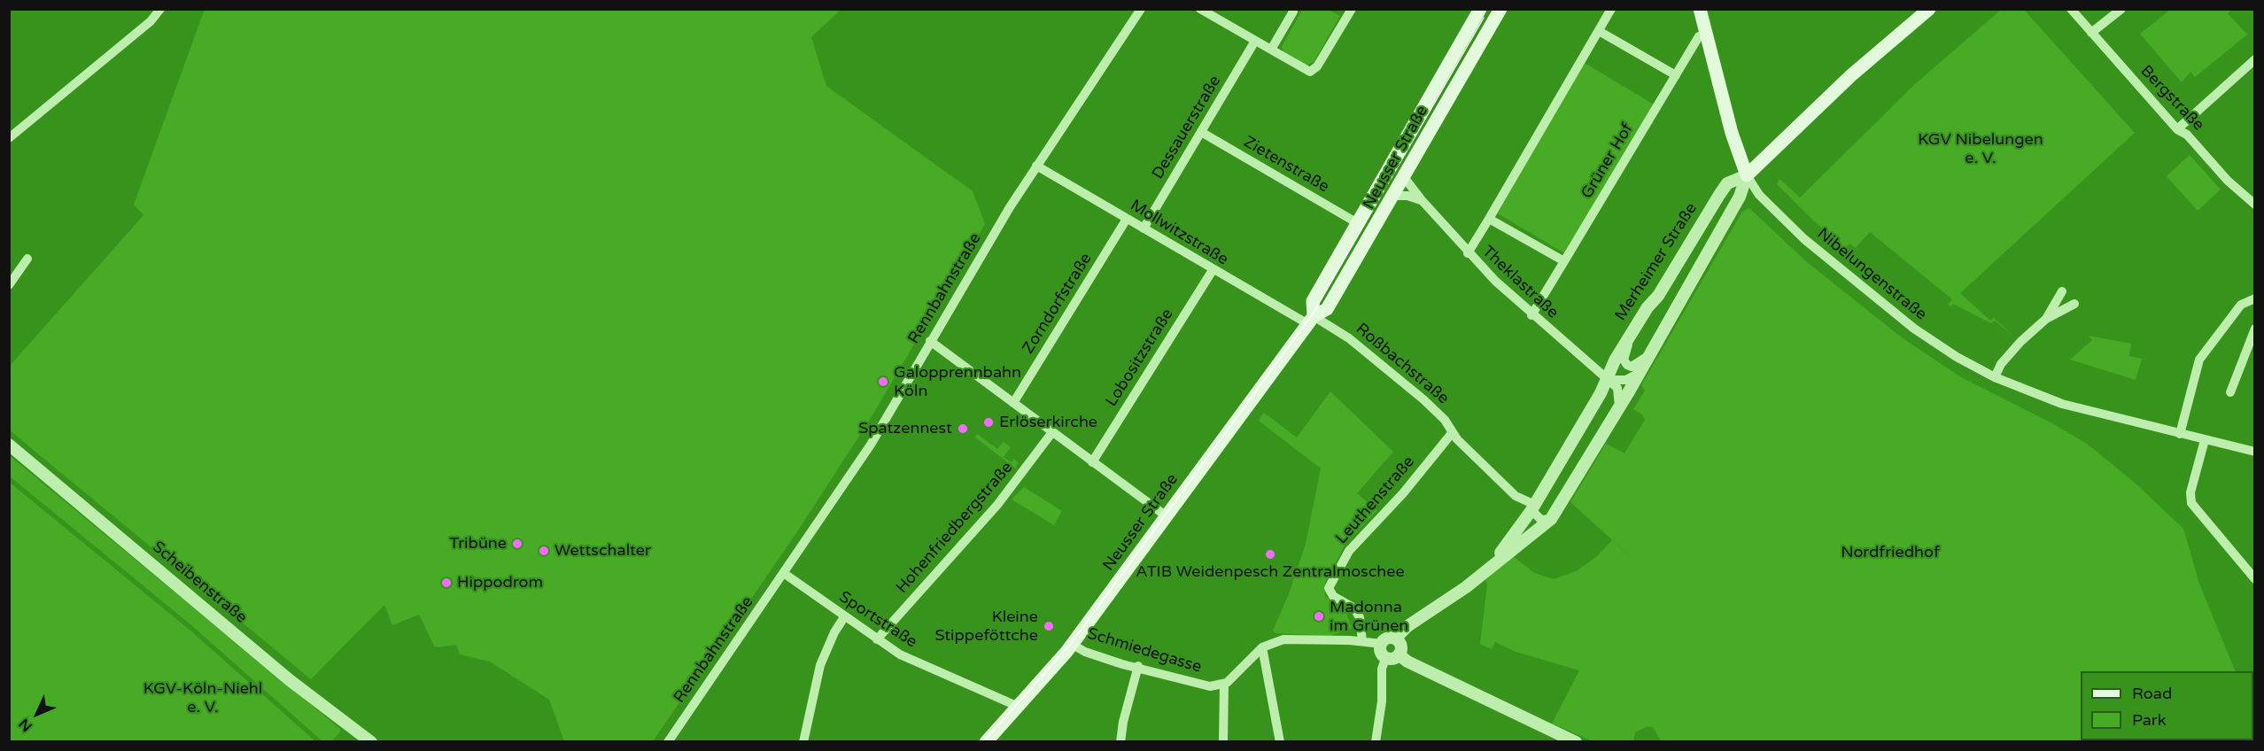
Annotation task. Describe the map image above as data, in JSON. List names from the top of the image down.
{
  "streets": {
    "main road": ["Neusser Straße", "Merheimer Straße"],
    "street": [
      "Bergstraße",
      "Dessauerstraße",
      "Grüner Hof",
      "Zietenstraße",
      "Mollwitzstraße",
      "Nibelungenstraße",
      "Theklastraße",
      "Rennbahnstraße",
      "Zorndorfstraße",
      "Lobositzstraße",
      "Roßbachstraße",
      "Leuthenstraße",
      "Hohenfriedbergstraße",
      "Scheibenstraße",
      "Sportstraße",
      "Schmiedegasse"
    ]
  },
  "crossings": [
    ["Dessauerstraße", "Zietenstraße"],
    ["Dessauerstraße", "Mollwitzstraße"],
    ["Neusser Straße", "Zietenstraße"],
    ["Neusser Straße", "Mollwitzstraße"],
    ["Neusser Straße", "Theklastraße"],
    ["Neusser Straße", "Roßbachstraße"],
    ["Neusser Straße", "Sportstraße"],
    ["Neusser Straße", "Schmiedegasse"],
    ["Grüner Hof", "Theklastraße"],
    ["Mollwitzstraße", "Rennbahnstraße"],
    ["Mollwitzstraße", "Zorndorfstraße"],
    ["Mollwitzstraße", "Lobositzstraße"],
    ["Mollwitzstraße", "Roßbachstraße"],
    ["Merheimer Straße", "Nibelungenstraße"],
    ["Merheimer Straße", "Theklastraße"],
    ["Merheimer Straße", "Roßbachstraße"],
    ["Rennbahnstraße", "Sportstraße"],
    ["Roßbachstraße", "Leuthenstraße"],
    ["Hohenfriedbergstraße", "Sportstraße"]
  ],
  "parks": ["KGV Nibelungen e. V.", "Nordfriedhof", "KGV-Köln-Niehl e. V."],
  "places": [
    "Galopprennbahn Köln",
    "Erlöserkirche",
    "Spatzennest",
    "Tribüne",
    "Wettschalter",
    "ATIB Weidenpesch Zentralmoschee",
    "Hippodrom",
    "Madonna im Grünen",
    "Kleine Stippeföttche"
  ],
  "legend": ["Road", "Park"],
  "north": "bottom left"
}
